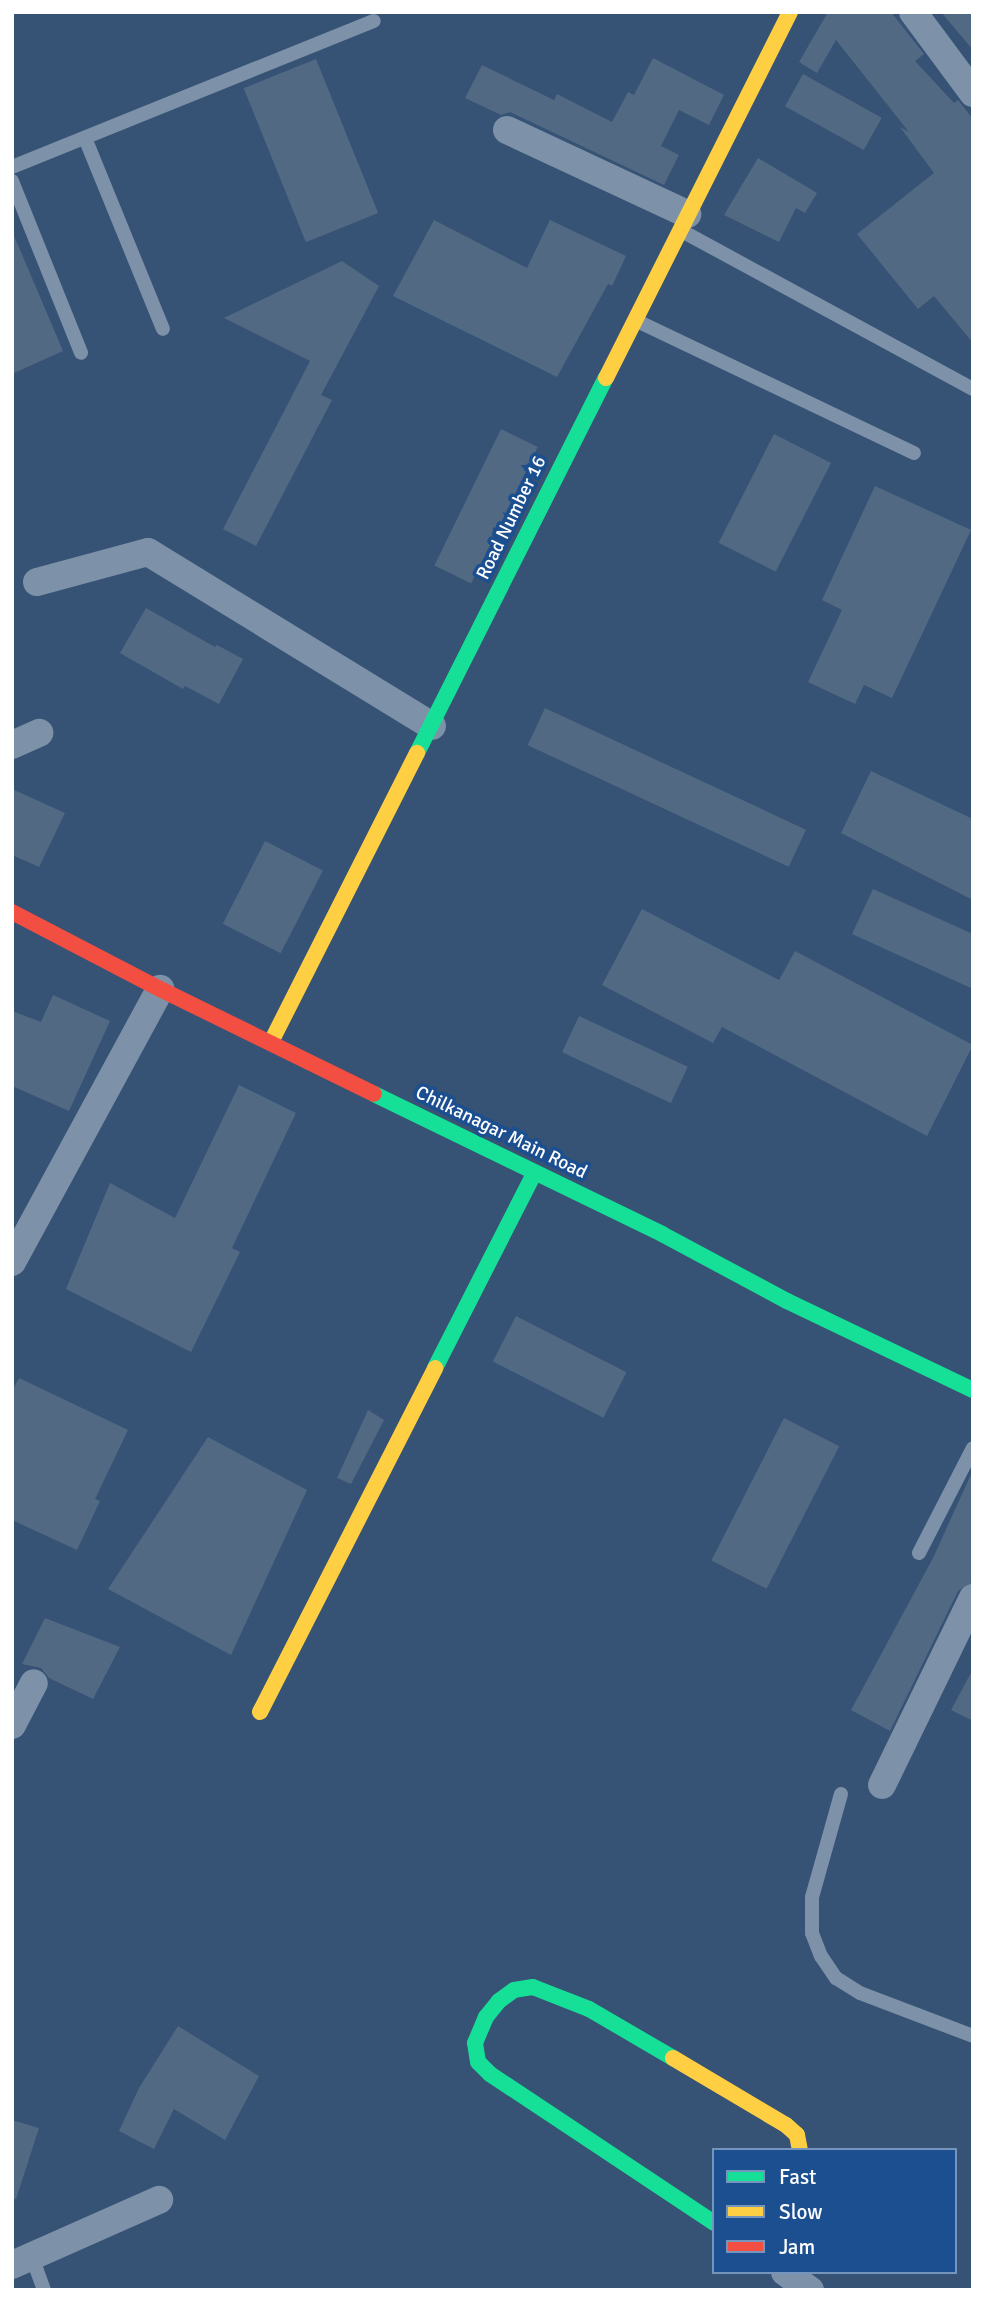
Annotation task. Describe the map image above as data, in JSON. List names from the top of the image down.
{
  "streets": {
    "street": ["Road Number 16", "Chilkanagar Main Road"]
  },
  "crossings": [
    ["Road Number 16", "Chilkanagar Main Road"]
  ],
  "legend": ["Fast", "Slow", "Jam"]
}
